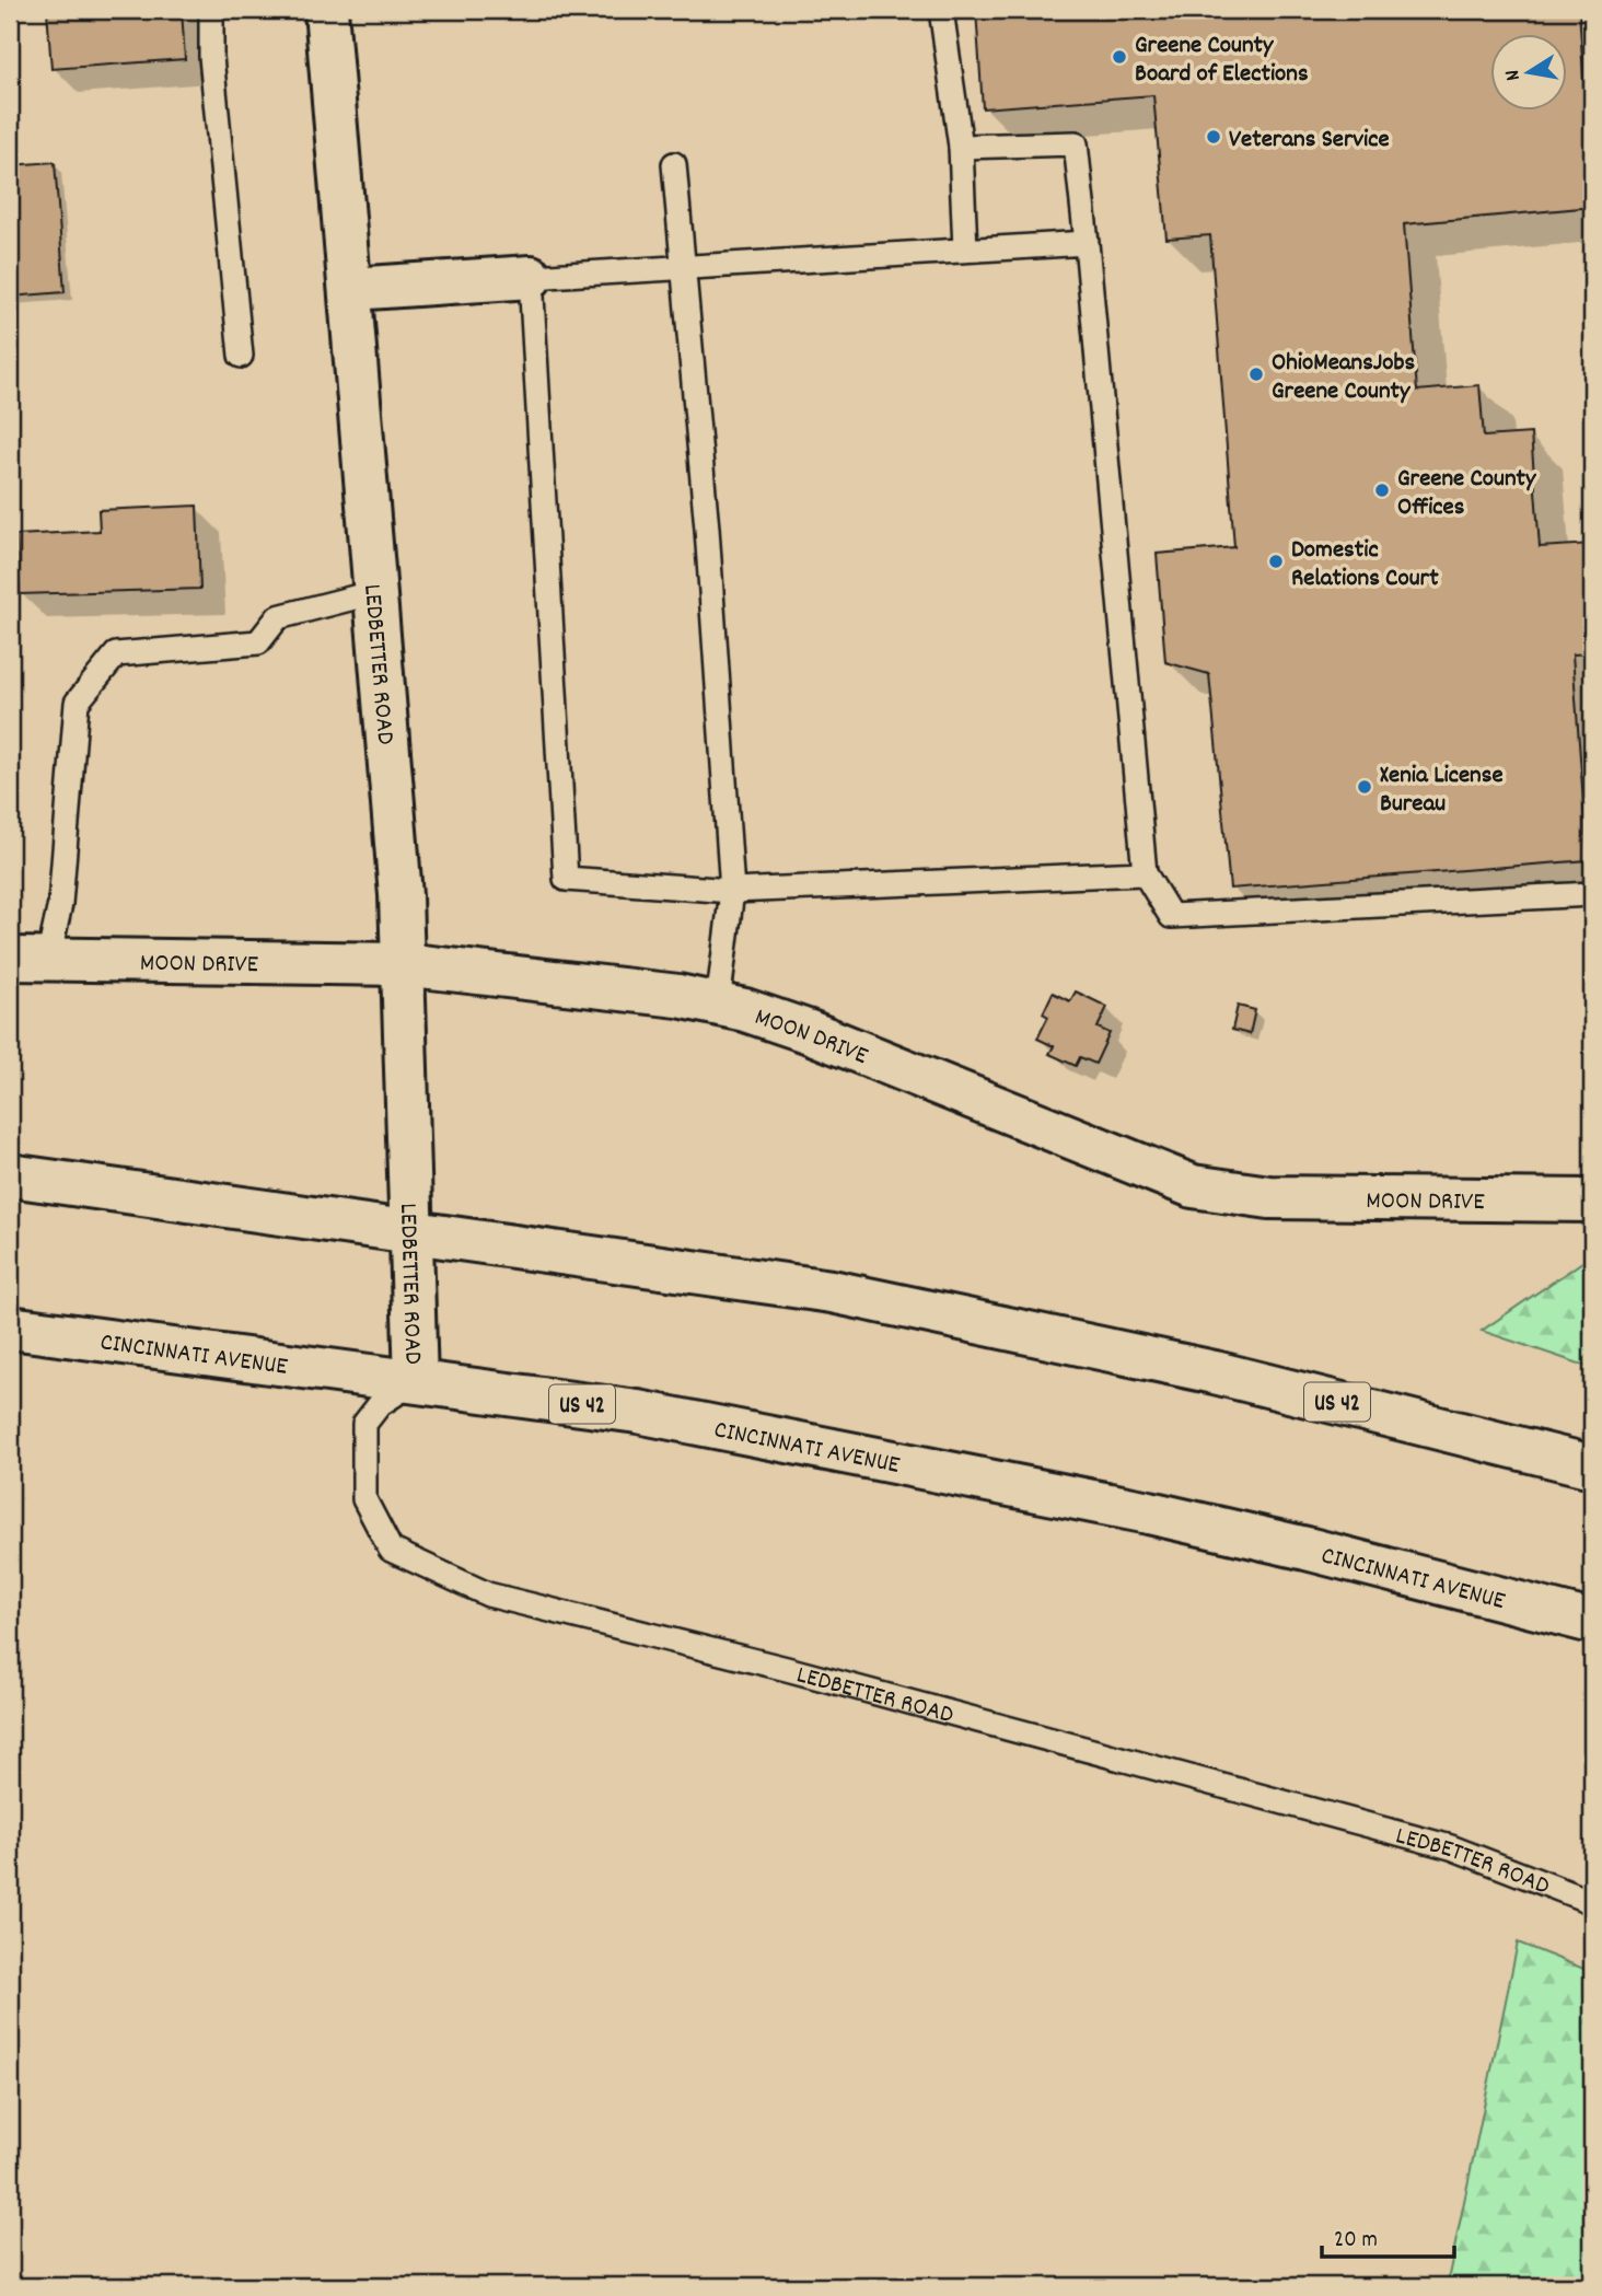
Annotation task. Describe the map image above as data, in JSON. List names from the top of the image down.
{
  "streets": {
    "main road": [
      "LEDBETTER ROAD",
      "MOON DRIVE",
      "CINCINNATI AVENUE",
      "US 42"
    ]
  },
  "crossings": [
    ["LEDBETTER ROAD", "MOON DRIVE"],
    ["LEDBETTER ROAD", "CINCINNATI AVENUE"],
    ["LEDBETTER ROAD", "US 42"]
  ],
  "places": [
    "Greene County Board of Elections",
    "Veterans Service",
    "OhioMeansJobs Greene County",
    "Greene County Offices",
    "Domestic Relations Court",
    "Xenia License Bureau"
  ],
  "scale_bar": "20 m",
  "north": "left"
}
